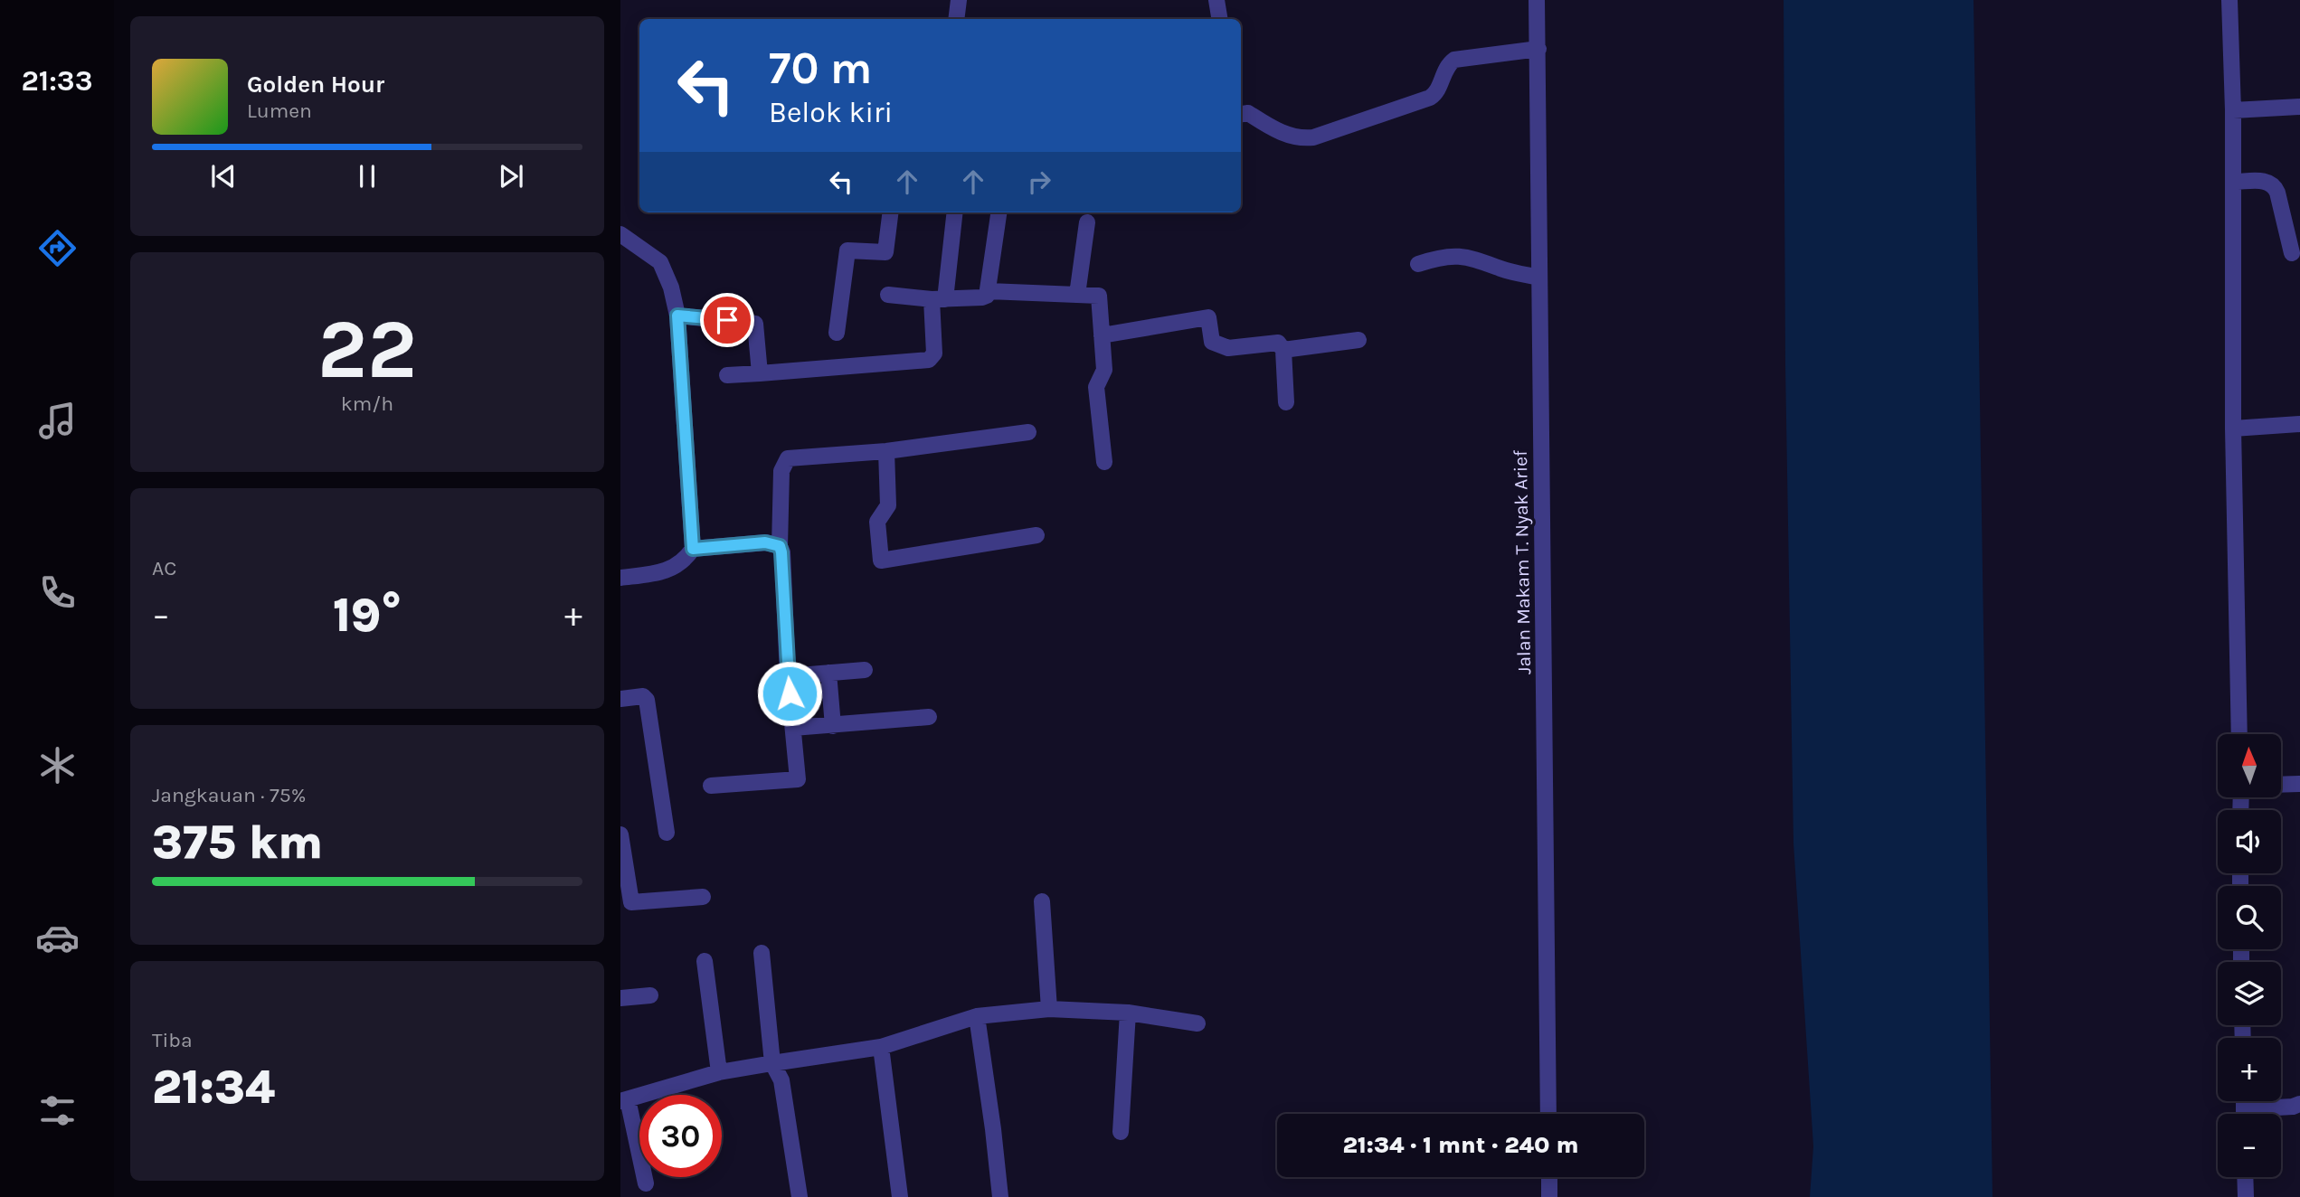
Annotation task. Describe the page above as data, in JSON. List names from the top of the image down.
{
  "streets": {
    "street": ["Jalan Makam T. Nyak Arief"]
  },
  "north": "top",
  "page": {
    "tabs": "21:33",
    "turn": ["70 m", "Belok kiri"],
    "song": ["Golden Hour", "Lumen"],
    "tile": [
      ["22", "km/h"],
      "AC",
      ["Jangkauan · 75%", "375 km"],
      ["Tiba", "21:34"]
    ],
    "heat": ["−", "19°", "+"],
    "map_buttons": ["+", "−"],
    "limit": "30",
    "trip": "21:34 · 1 mnt · 240 m"
  }
}
